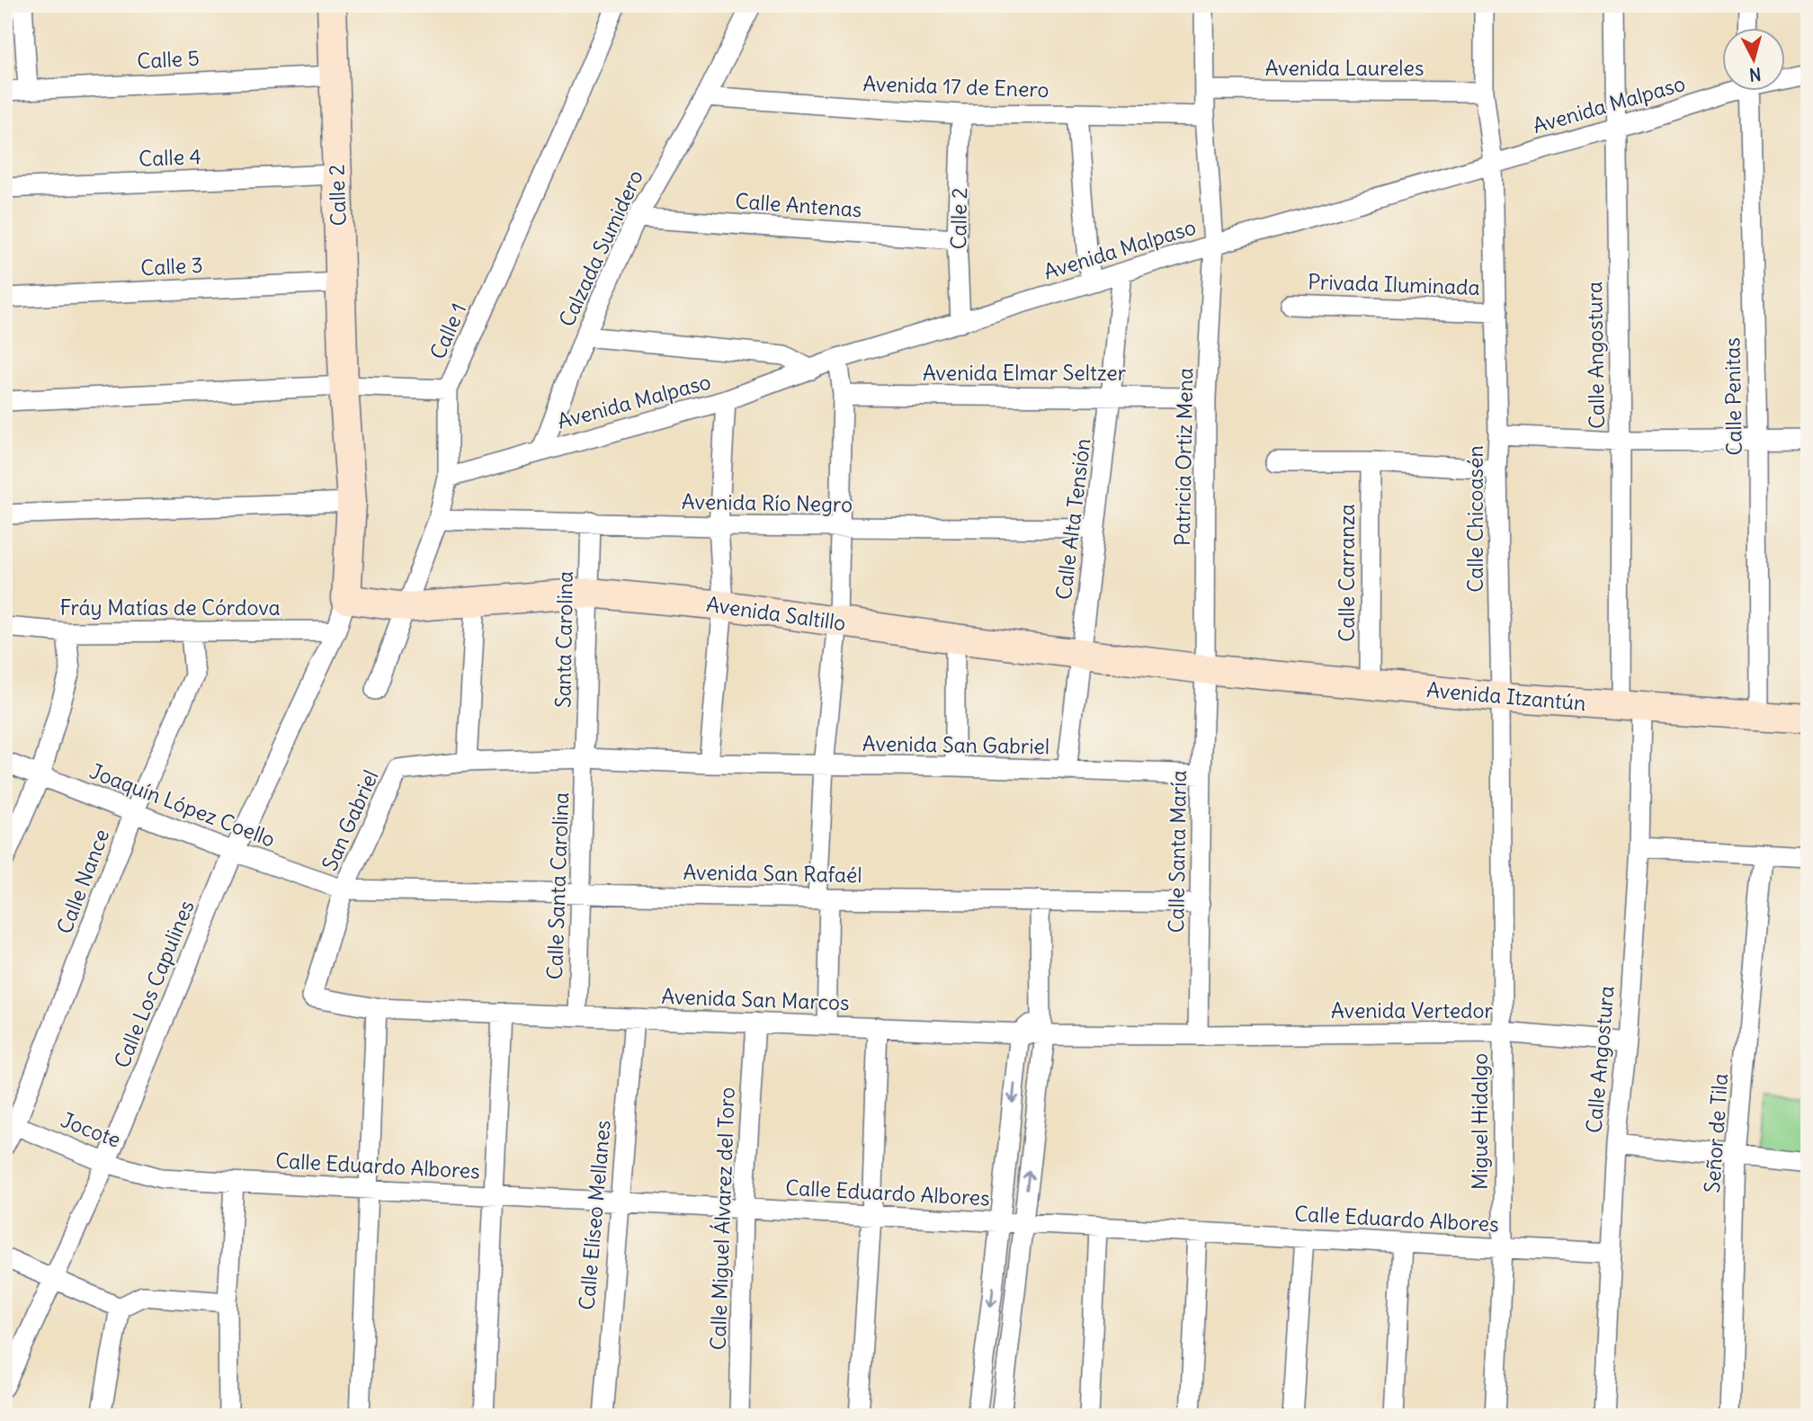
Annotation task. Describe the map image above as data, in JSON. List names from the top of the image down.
{
  "streets": {
    "street": [
      "Calle 5",
      "Avenida Laureles",
      "Avenida 17 de Enero",
      "Avenida Malpaso",
      "Calle 4",
      "Calle 2",
      "Calle Antenas",
      "Calzada Sumidero",
      "Calle 3",
      "Privada Iluminada",
      "Calle 1",
      "Calle Angostura",
      "Avenida Elmar Seltzer",
      "Calle Penitas",
      "Patricia Ortiz Mena",
      "Avenida Río Negro",
      "Calle Alta Tensión",
      "Calle Chicoasén",
      "Calle Carranza",
      "Fráy Matías de Córdova",
      "Avenida Saltillo",
      "Santa Carolina",
      "Avenida Itzantún",
      "Avenida San Gabriel",
      "Joaquín López Coello",
      "San Gabriel",
      "Calle Santa María",
      "Avenida San Rafaél",
      "Calle Nance",
      "Calle Santa Carolina",
      "Calle Los Capulines",
      "Avenida San Marcos",
      "Avenida Vertedor",
      "Miguel Hidalgo",
      "Jocote",
      "Señor de Tila",
      "Calle Eduardo Albores",
      "Calle Elíseo Mellanes",
      "Calle Miguel Álvarez del Toro"
    ]
  },
  "crossings": [
    ["Calle 5", "Calle 2"],
    ["Avenida Laureles", "Patricia Ortiz Mena"],
    ["Avenida Laureles", "Calle Chicoasén"],
    ["Avenida 17 de Enero", "Calle 2"],
    ["Avenida 17 de Enero", "Calzada Sumidero"],
    ["Avenida 17 de Enero", "Patricia Ortiz Mena"],
    ["Avenida Malpaso", "Calle 2"],
    ["Avenida Malpaso", "Calzada Sumidero"],
    ["Avenida Malpaso", "Calle 1"],
    ["Avenida Malpaso", "Calle Angostura"],
    ["Avenida Malpaso", "Patricia Ortiz Mena"],
    ["Avenida Malpaso", "Calle Alta Tensión"],
    ["Avenida Malpaso", "Calle Chicoasén"],
    ["Calle 4", "Calle 2"],
    ["Calle 2", "Calle Antenas"],
    ["Calle 2", "Calle 3"],
    ["Calle 2", "Avenida Saltillo"],
    ["Calle 2", "Calle Los Capulines"],
    ["Calle Antenas", "Calzada Sumidero"],
    ["Privada Iluminada", "Calle Chicoasén"],
    ["Calle 1", "Avenida Río Negro"],
    ["Calle 1", "Avenida Saltillo"],
    ["Calle Angostura", "Avenida Itzantún"],
    ["Calle Angostura", "Avenida Vertedor"],
    ["Calle Angostura", "Calle Eduardo Albores"],
    ["Avenida Elmar Seltzer", "Patricia Ortiz Mena"],
    ["Avenida Elmar Seltzer", "Calle Alta Tensión"],
    ["Calle Penitas", "Avenida Itzantún"],
    ["Patricia Ortiz Mena", "Avenida Saltillo"],
    ["Patricia Ortiz Mena", "Avenida Itzantún"],
    ["Patricia Ortiz Mena", "Calle Santa María"],
    ["Avenida Río Negro", "Calle Alta Tensión"],
    ["Avenida Río Negro", "Santa Carolina"],
    ["Calle Alta Tensión", "Avenida Saltillo"],
    ["Calle Alta Tensión", "Avenida San Gabriel"],
    ["Calle Chicoasén", "Avenida Itzantún"],
    ["Calle Chicoasén", "Avenida Vertedor"],
    ["Calle Chicoasén", "Miguel Hidalgo"],
    ["Calle Carranza", "Avenida Itzantún"],
    ["Fráy Matías de Córdova", "Calle Nance"],
    ["Fráy Matías de Córdova", "Calle Los Capulines"],
    ["Avenida Saltillo", "Santa Carolina"],
    ["Avenida Saltillo", "Avenida Itzantún"],
    ["Avenida Saltillo", "Calle Santa María"],
    ["Avenida Saltillo", "Calle Los Capulines"],
    ["Santa Carolina", "Calle Santa Carolina"],
    ["Avenida Itzantún", "Calle Santa María"],
    ["Avenida San Gabriel", "Calle Santa María"],
    ["Joaquín López Coello", "San Gabriel"],
    ["Joaquín López Coello", "Avenida San Rafaél"],
    ["Joaquín López Coello", "Calle Nance"],
    ["Joaquín López Coello", "Calle Los Capulines"],
    ["San Gabriel", "Avenida San Rafaél"],
    ["San Gabriel", "Avenida San Marcos"],
    ["Calle Santa María", "Avenida San Rafaél"],
    ["Calle Santa María", "Avenida San Marcos"],
    ["Calle Santa María", "Avenida Vertedor"],
    ["Avenida San Rafaél", "Calle Santa Carolina"],
    ["Calle Nance", "Jocote"],
    ["Calle Santa Carolina", "Avenida San Marcos"],
    ["Calle Los Capulines", "Jocote"],
    ["Avenida San Marcos", "Avenida Vertedor"],
    ["Avenida San Marcos", "Calle Elíseo Mellanes"],
    ["Avenida San Marcos", "Calle Miguel Álvarez del Toro"],
    ["Avenida Vertedor", "Miguel Hidalgo"],
    ["Miguel Hidalgo", "Calle Eduardo Albores"],
    ["Jocote", "Calle Eduardo Albores"],
    ["Calle Eduardo Albores", "Calle Elíseo Mellanes"],
    ["Calle Eduardo Albores", "Calle Miguel Álvarez del Toro"]
  ],
  "north": "bottom"
}
